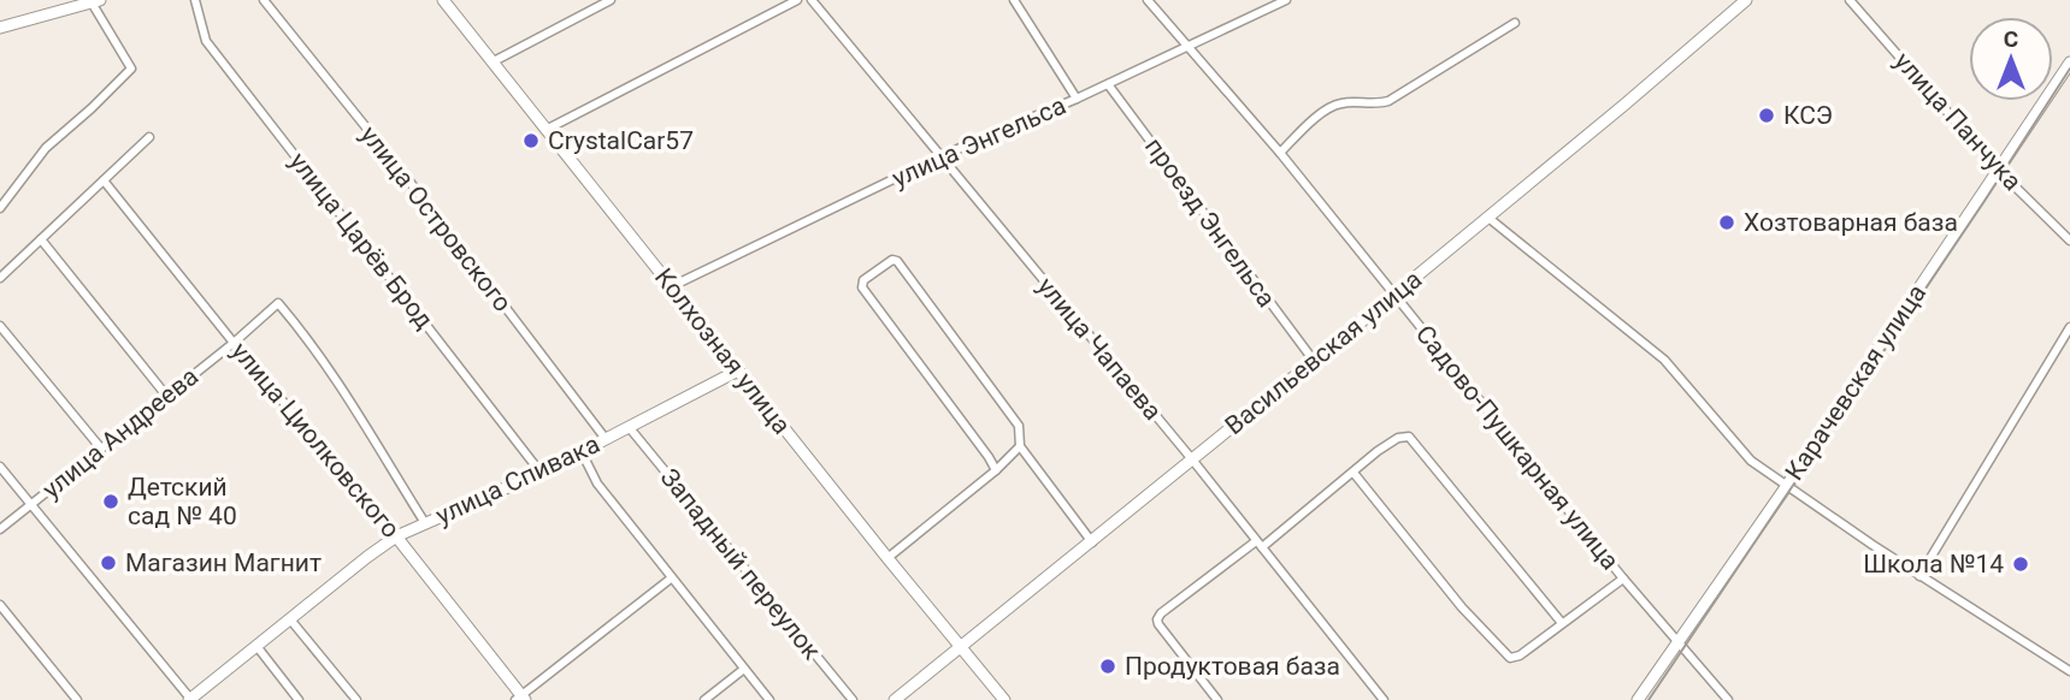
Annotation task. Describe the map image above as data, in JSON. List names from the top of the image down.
{
  "streets": {
    "main road": [
      "Колхозная улица",
      "Васильевская улица",
      "Карачевская улица",
      "улица Циолковского",
      "улица Спивака"
    ],
    "street": [
      "улица Панчука",
      "улица Энгельса",
      "улица Островского",
      "проезд Энгельса",
      "улица Царёв Брод",
      "улица Чапаева",
      "улица Андреева",
      "Садово-Пушкарная улица",
      "Западный переулок"
    ]
  },
  "crossings": [
    ["улица Панчука", "Карачевская улица"],
    ["улица Энгельса", "проезд Энгельса"],
    ["улица Энгельса", "улица Чапаева"],
    ["улица Энгельса", "Колхозная улица"],
    ["улица Энгельса", "Садово-Пушкарная улица"],
    ["улица Островского", "улица Спивака"],
    ["проезд Энгельса", "Васильевская улица"],
    ["улица Царёв Брод", "улица Спивака"],
    ["улица Чапаева", "Васильевская улица"],
    ["Колхозная улица", "Васильевская улица"],
    ["Колхозная улица", "улица Спивака"],
    ["Васильевская улица", "Садово-Пушкарная улица"],
    ["Карачевская улица", "Садово-Пушкарная улица"],
    ["улица Андреева", "улица Циолковского"],
    ["улица Андреева", "улица Спивака"],
    ["улица Циолковского", "улица Спивака"],
    ["улица Спивака", "Западный переулок"]
  ],
  "places": [
    "КСЭ",
    "CrystalCar57",
    "Хозтоварная база",
    "Детский сад № 40",
    "Магазин Магнит",
    "Школа №14",
    "Продуктовая база"
  ],
  "north": "top"
}
